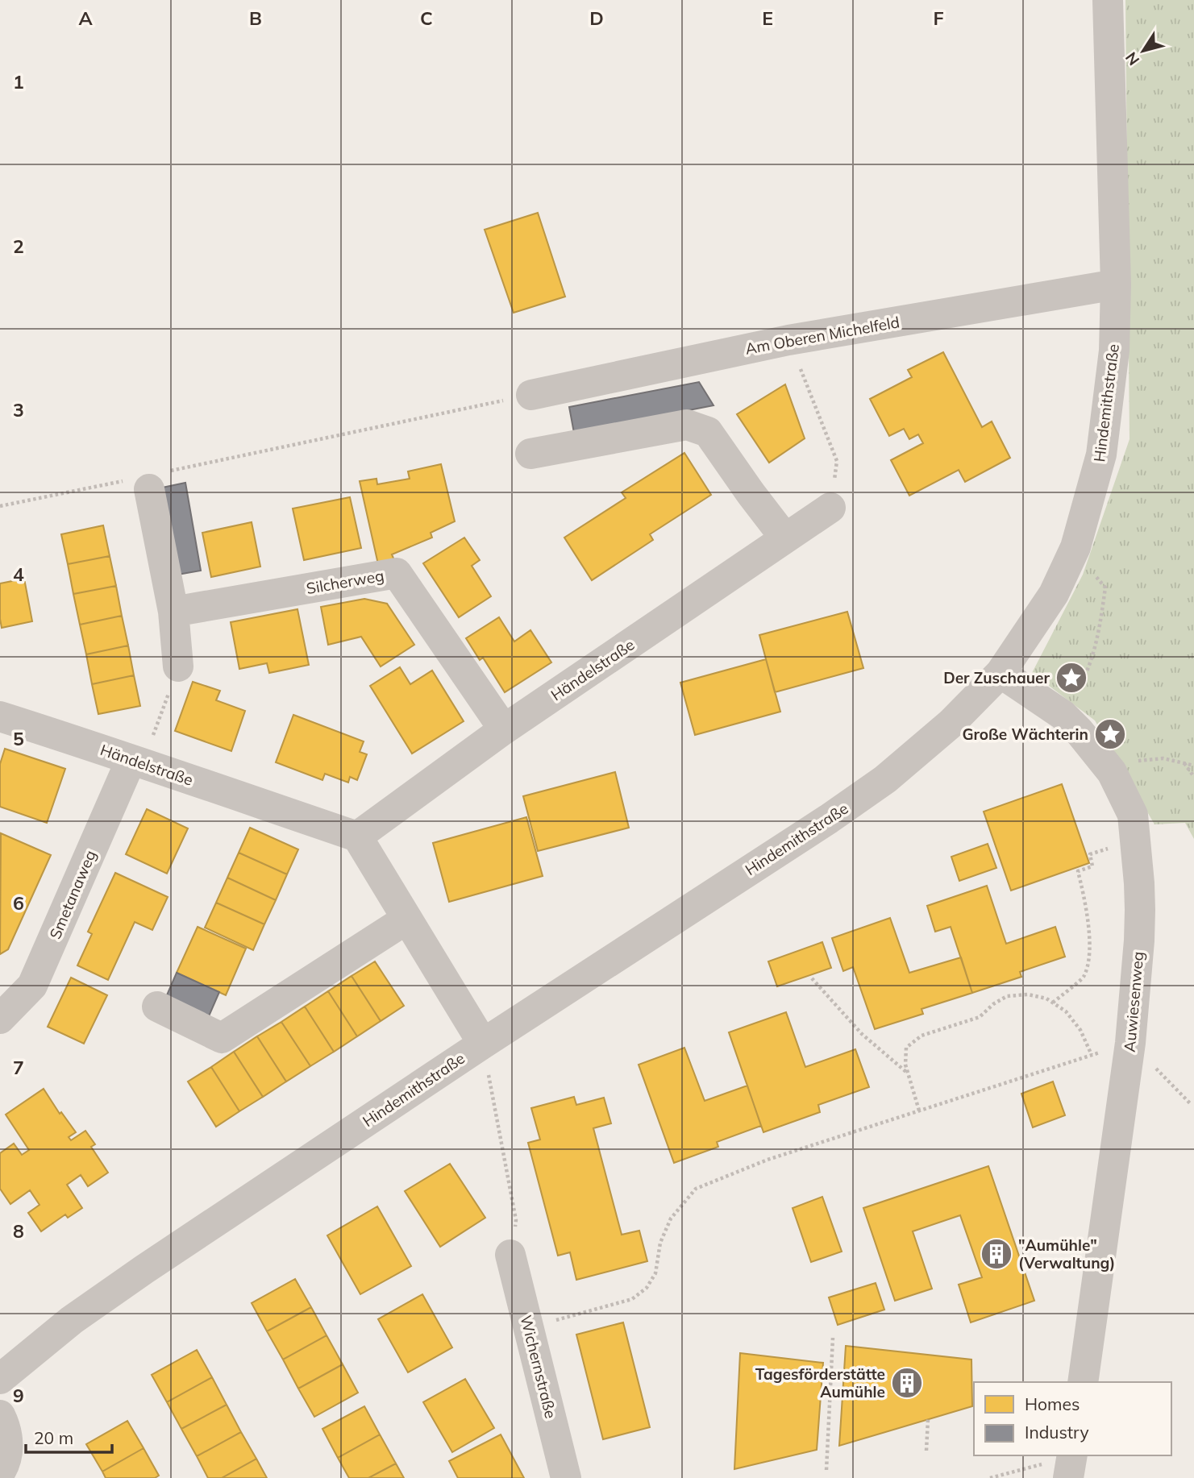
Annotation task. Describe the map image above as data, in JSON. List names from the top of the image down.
{
  "streets": {
    "street": [
      "Am Oberen Michelfeld",
      "Hindemithstraße",
      "Silcherweg",
      "Händelstraße",
      "Smetanaweg",
      "Auwiesenweg",
      "Wichernstraße"
    ]
  },
  "crossings": [
    ["Am Oberen Michelfeld", "Hindemithstraße"],
    ["Hindemithstraße", "Auwiesenweg"],
    ["Silcherweg", "Händelstraße"],
    ["Händelstraße", "Smetanaweg"]
  ],
  "places": {
    "place": ["Der Zuschauer", "Große Wächterin"],
    "building": ["\"Aumühle\" (Verwaltung)", "Tagesförderstätte Aumühle"]
  },
  "legend": ["Homes", "Industry"],
  "scale_bar": "20 m",
  "north": "bottom left",
  "grid": {
    "columns": [
      "A",
      "B",
      "C",
      "D",
      "E",
      "F"
    ],
    "rows": [
      "1",
      "2",
      "3",
      "4",
      "5",
      "6",
      "7",
      "8",
      "9"
    ]
  }
}
